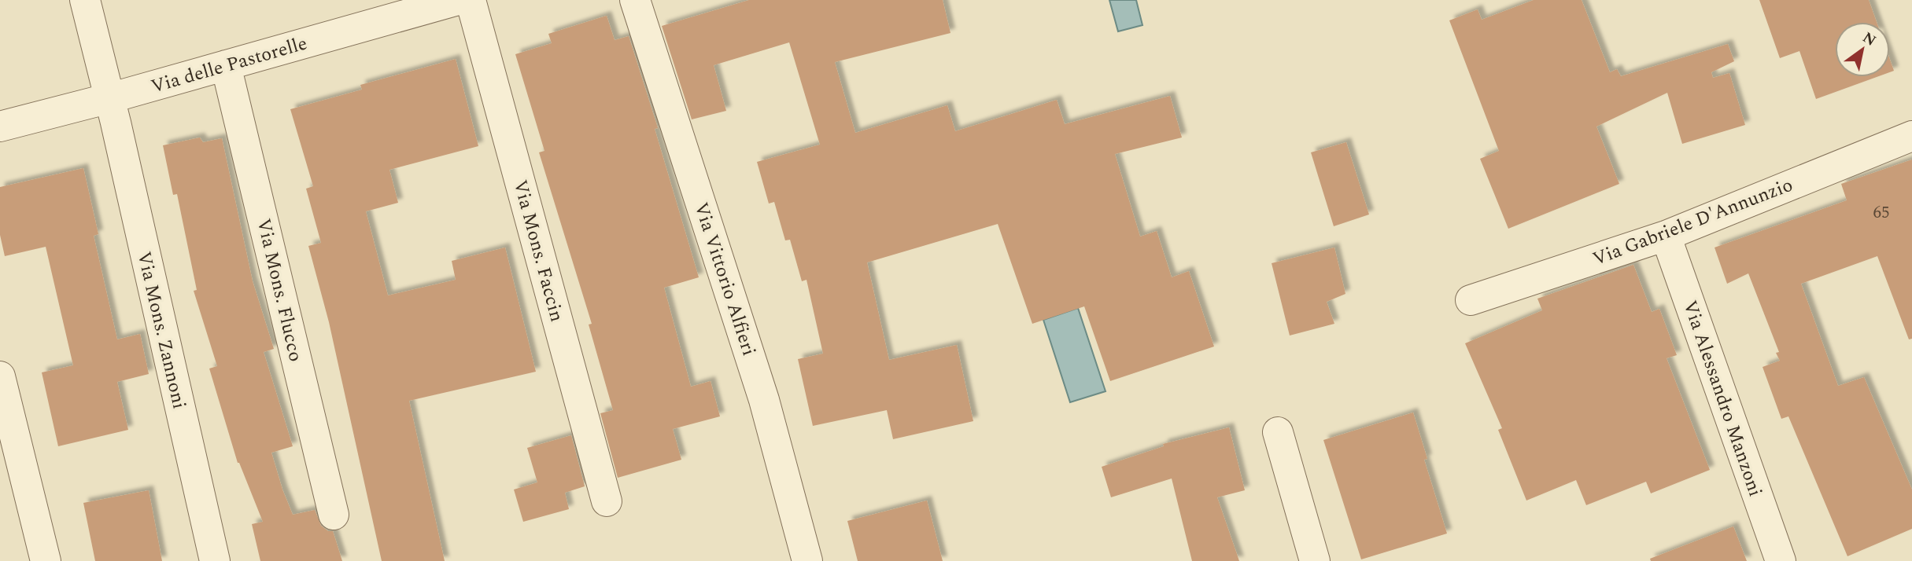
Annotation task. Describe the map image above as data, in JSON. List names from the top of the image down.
{
  "streets": {
    "street": [
      "Via delle Pastorelle",
      "Via Gabriele D'Annunzio",
      "Via Mons. Faccin",
      "Via Vittorio Alfieri",
      "Via Mons. Flucco",
      "Via Mons. Zannoni",
      "Via Alessandro Manzoni"
    ]
  },
  "crossings": [
    ["Via delle Pastorelle", "Via Mons. Flucco"],
    ["Via delle Pastorelle", "Via Mons. Zannoni"],
    ["Via Gabriele D'Annunzio", "Via Alessandro Manzoni"]
  ],
  "house_numbers": ["65"],
  "north": "top right"
}
